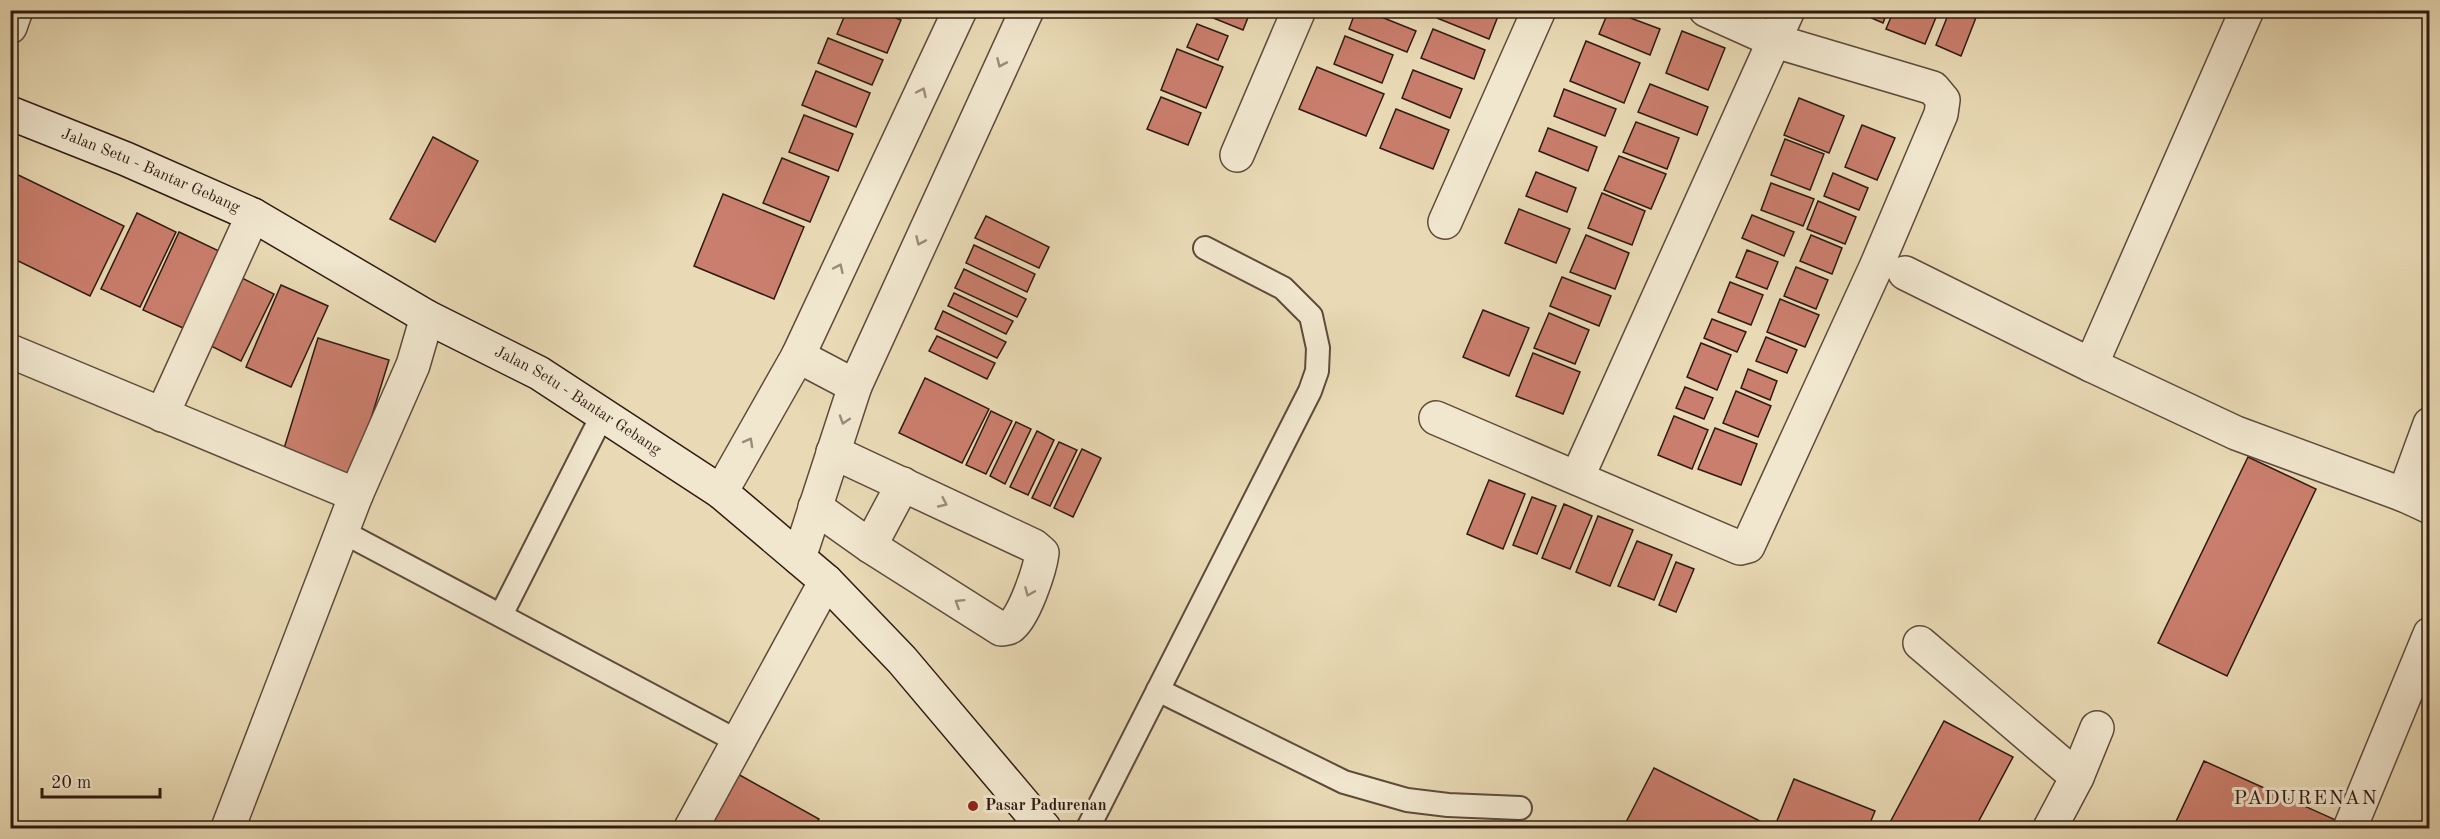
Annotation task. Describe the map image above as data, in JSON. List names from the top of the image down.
{
  "streets": {
    "street": ["Jalan Setu - Bantar Gebang"]
  },
  "districts": ["PADURENAN"],
  "places": ["Pasar Padurenan"],
  "scale_bar": "20 m"
}
